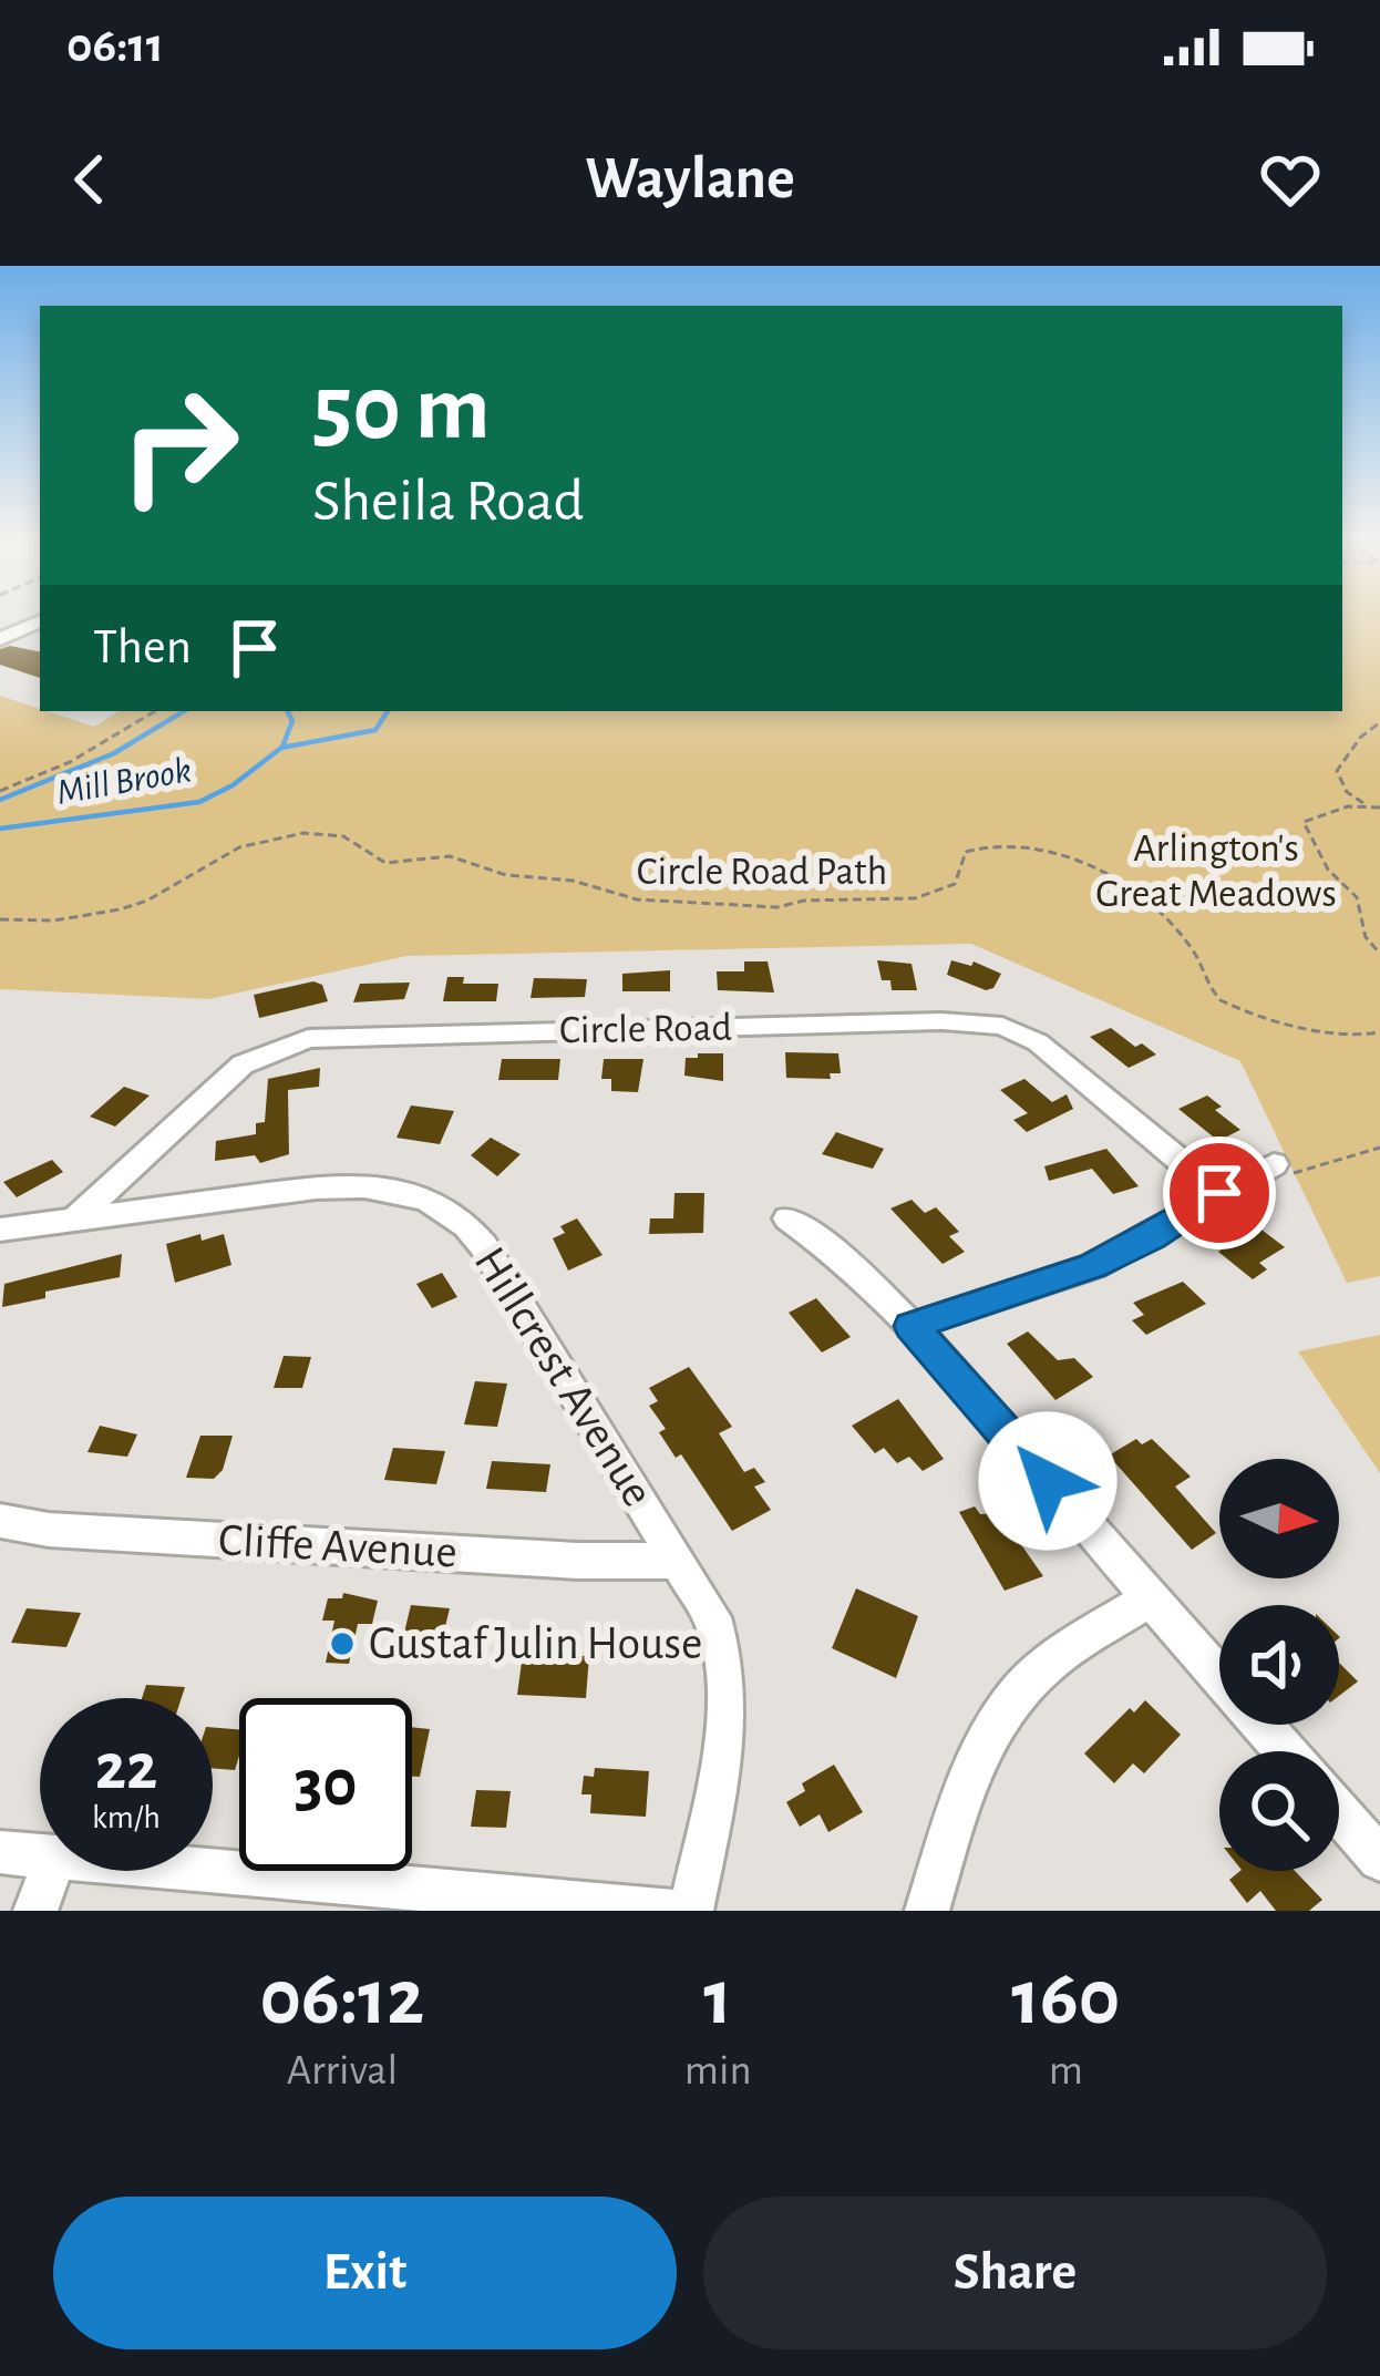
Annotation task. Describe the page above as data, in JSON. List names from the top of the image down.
{
  "streets": {
    "street": ["Circle Road", "Hillcrest Avenue", "Cliffe Avenue"],
    "path": ["Circle Road Path"]
  },
  "crossings": [
    ["Circle Road", "Hillcrest Avenue"],
    ["Hillcrest Avenue", "Cliffe Avenue"]
  ],
  "water": ["Mill Brook"],
  "parks": ["Arlington's Great Meadows"],
  "places": ["Gustaf Julin House"],
  "north": "right",
  "page": {
    "status": "06:11",
    "header": "Waylane",
    "turn": ["50 m", "Sheila Road"],
    "then": "Then",
    "speed": "22 km/h",
    "limit": "30",
    "eta": [
      "06:12",
      "Arrival",
      "1",
      "min",
      "160",
      "m"
    ],
    "buttons": ["Exit", "Share"]
  }
}
